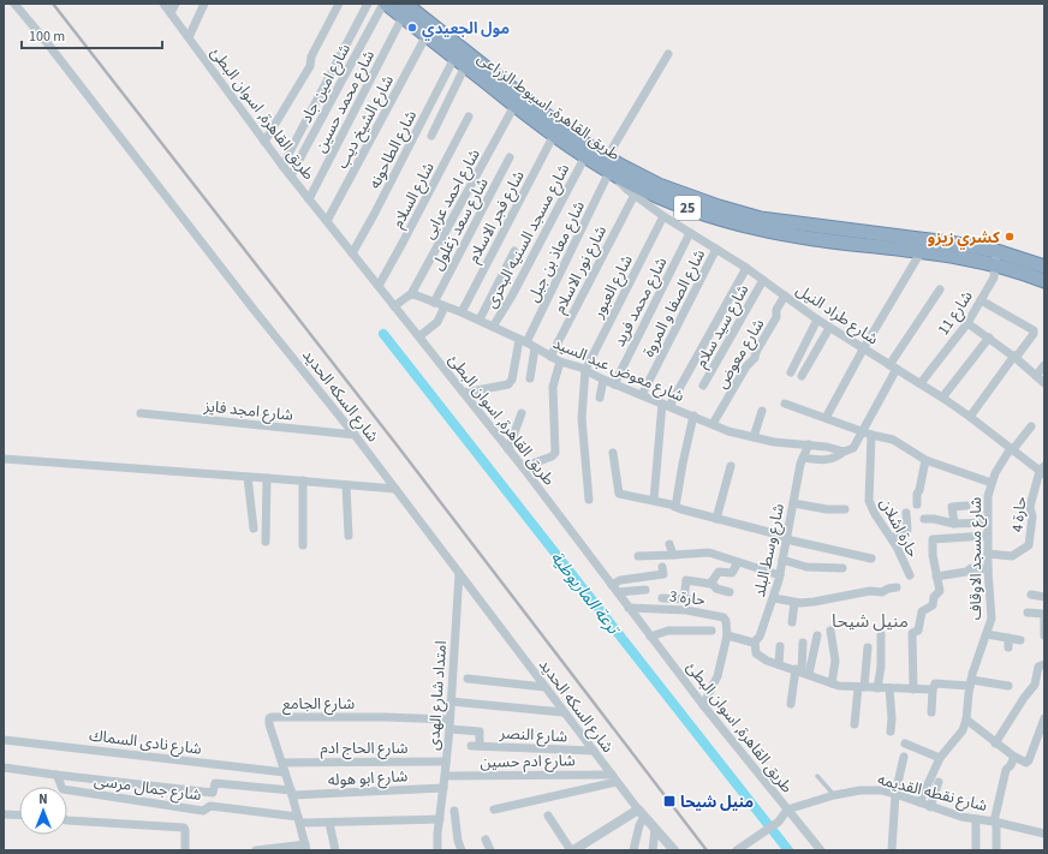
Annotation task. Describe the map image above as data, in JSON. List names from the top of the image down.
{
  "streets": {
    "highway": ["طريق القاهرة, اسيوط الزراعى", "25"],
    "street": [
      "شارع امين جاد",
      "شارع محمد حسين",
      "طريق القاهرة, اسوان البطئ",
      "شارع الشيخ ديب",
      "شارع الطاحونه",
      "شارع احمد عرابى",
      "شارع السلام",
      "شارع فجر الاسلام",
      "شارع سعد زغلول",
      "شارع مسجد السنيه البحرى",
      "شارع معاذ بن جبل",
      "شارع نور الاسلام",
      "شارع العبور",
      "شارع محمد فريد",
      "شارع الصفا و المروة",
      "شارع 11",
      "شارع طراد النيل",
      "شارع سيد سلام",
      "شارع معوض",
      "شارع معوض عبد السيد",
      "شارع السكه الحديد",
      "شارع امجد فايز",
      "حارة 4",
      "حارة اشلان",
      "شارع وسط البلد",
      "شارع مسجد الاوقاف",
      "حارة 3",
      "امتداد شارع الهدى",
      "شارع الجامع",
      "شارع النصر",
      "شارع نادى السماك",
      "شارع الحاج ادم",
      "شارع ادم حسين",
      "شارع ابو هوله",
      "شارع جمال مرسى",
      "شارع نقطه القديمه"
    ]
  },
  "crossings": [
    ["شارع امين جاد", "طريق القاهرة, اسيوط الزراعى"],
    ["شارع امين جاد", "طريق القاهرة, اسوان البطئ"],
    ["شارع محمد حسين", "طريق القاهرة, اسيوط الزراعى"],
    ["شارع محمد حسين", "طريق القاهرة, اسوان البطئ"],
    ["طريق القاهرة, اسيوط الزراعى", "شارع الشيخ ديب"],
    ["طريق القاهرة, اسيوط الزراعى", "شارع الطاحونه"],
    ["طريق القاهرة, اسيوط الزراعى", "شارع احمد عرابى"],
    ["طريق القاهرة, اسيوط الزراعى", "شارع فجر الاسلام"],
    ["طريق القاهرة, اسيوط الزراعى", "شارع مسجد السنيه البحرى"],
    ["طريق القاهرة, اسيوط الزراعى", "شارع معاذ بن جبل"],
    ["طريق القاهرة, اسيوط الزراعى", "شارع 11"],
    ["طريق القاهرة, اسيوط الزراعى", "شارع طراد النيل"],
    ["طريق القاهرة, اسوان البطئ", "شارع الشيخ ديب"],
    ["طريق القاهرة, اسوان البطئ", "شارع الطاحونه"],
    ["طريق القاهرة, اسوان البطئ", "شارع السلام"],
    ["طريق القاهرة, اسوان البطئ", "شارع معاذ بن جبل"],
    ["طريق القاهرة, اسوان البطئ", "حارة 3"],
    ["طريق القاهرة, اسوان البطئ", "شارع نقطه القديمه"],
    ["شارع احمد عرابى", "شارع معوض عبد السيد"],
    ["شارع فجر الاسلام", "شارع معوض عبد السيد"],
    ["شارع سعد زغلول", "شارع معوض عبد السيد"],
    ["شارع مسجد السنيه البحرى", "شارع معوض عبد السيد"],
    ["شارع معاذ بن جبل", "شارع طراد النيل"],
    ["شارع معاذ بن جبل", "شارع معوض عبد السيد"],
    ["شارع نور الاسلام", "شارع طراد النيل"],
    ["شارع نور الاسلام", "شارع معوض عبد السيد"],
    ["شارع العبور", "شارع طراد النيل"],
    ["شارع العبور", "شارع معوض عبد السيد"],
    ["شارع محمد فريد", "شارع طراد النيل"],
    ["شارع محمد فريد", "شارع معوض عبد السيد"],
    ["شارع الصفا و المروة", "شارع طراد النيل"],
    ["شارع الصفا و المروة", "شارع معوض عبد السيد"],
    ["شارع 11", "شارع طراد النيل"],
    ["شارع طراد النيل", "شارع سيد سلام"],
    ["شارع طراد النيل", "شارع معوض"],
    ["شارع طراد النيل", "حارة 4"],
    ["شارع طراد النيل", "شارع مسجد الاوقاف"],
    ["شارع معوض", "شارع معوض عبد السيد"],
    ["شارع معوض عبد السيد", "شارع وسط البلد"],
    ["شارع السكه الحديد", "شارع امجد فايز"],
    ["شارع السكه الحديد", "امتداد شارع الهدى"],
    ["شارع السكه الحديد", "شارع النصر"],
    ["شارع السكه الحديد", "شارع ادم حسين"],
    ["حارة 4", "شارع مسجد الاوقاف"],
    ["شارع مسجد الاوقاف", "شارع نقطه القديمه"],
    ["امتداد شارع الهدى", "شارع الجامع"],
    ["امتداد شارع الهدى", "شارع النصر"],
    ["امتداد شارع الهدى", "شارع الحاج ادم"],
    ["امتداد شارع الهدى", "شارع ادم حسين"],
    ["امتداد شارع الهدى", "شارع ابو هوله"],
    ["شارع الجامع", "شارع النصر"],
    ["شارع الجامع", "شارع نادى السماك"],
    ["شارع الجامع", "شارع الحاج ادم"],
    ["شارع الجامع", "شارع ابو هوله"],
    ["شارع الجامع", "شارع جمال مرسى"],
    ["شارع ابو هوله", "شارع جمال مرسى"]
  ],
  "districts": ["منيل شيحا"],
  "water": ["ترعة الماريوطية"],
  "places": {
    "other": ["مول الجعيدي", "كشري زيزو"],
    "transit": ["منيل شيحا"]
  },
  "scale_bar": "100 m",
  "north": "top"
}
